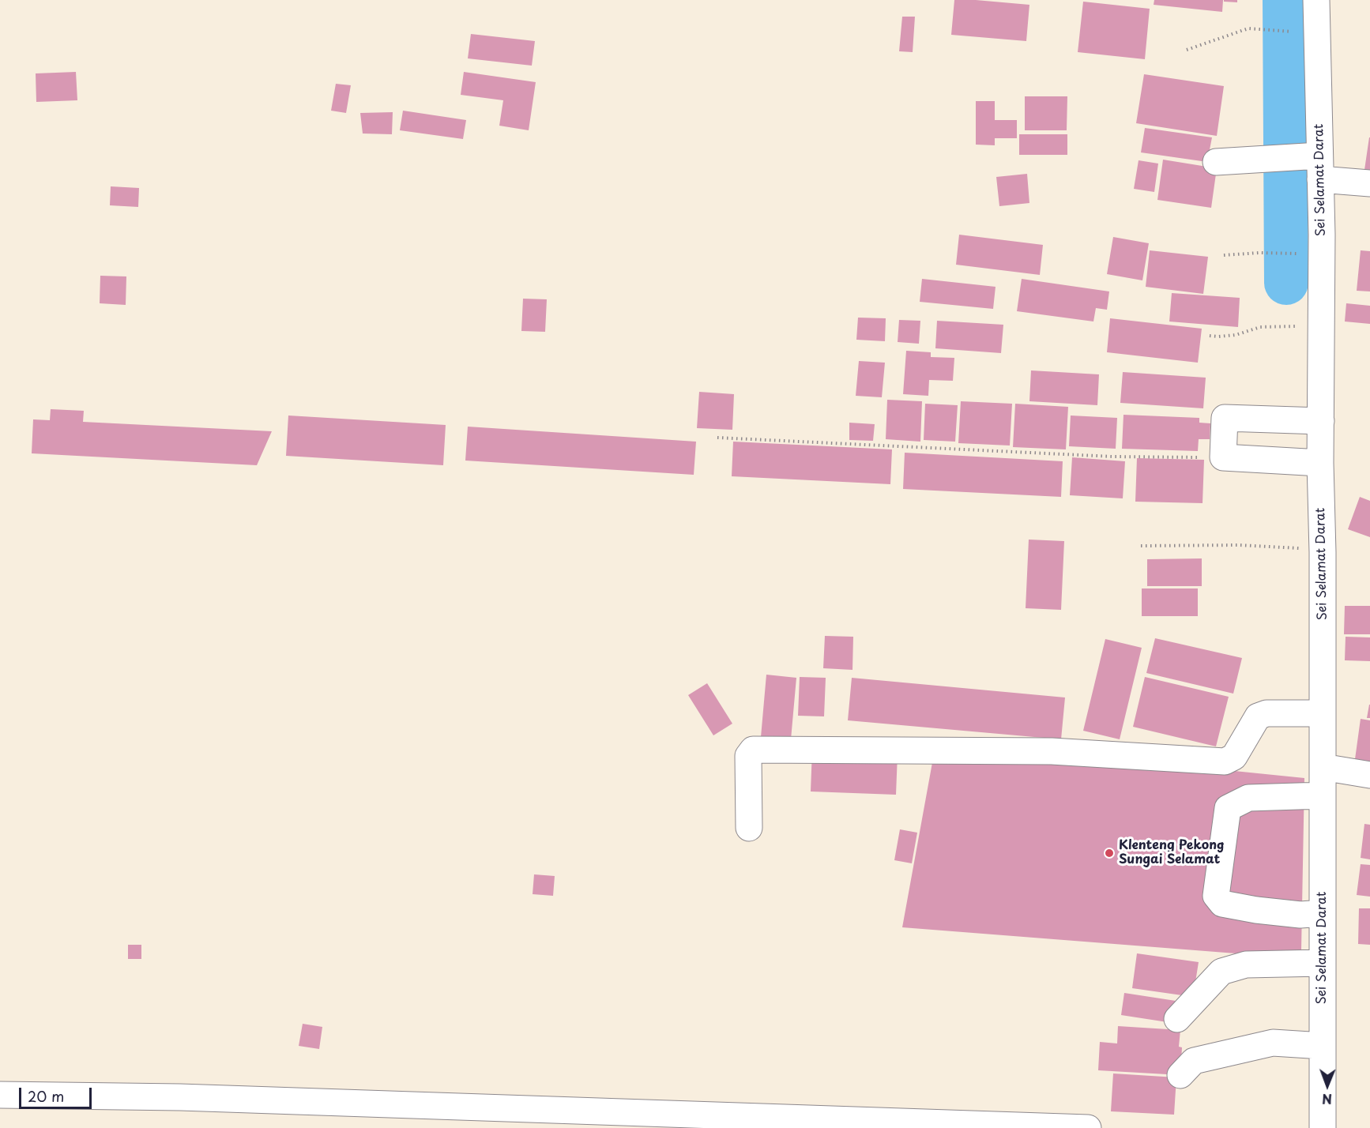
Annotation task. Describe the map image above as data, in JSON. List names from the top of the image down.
{
  "streets": {
    "street": ["Sei Selamat Darat"]
  },
  "places": ["Klenteng Pekong Sungai Selamat"],
  "scale_bar": "20 m",
  "north": "bottom"
}
